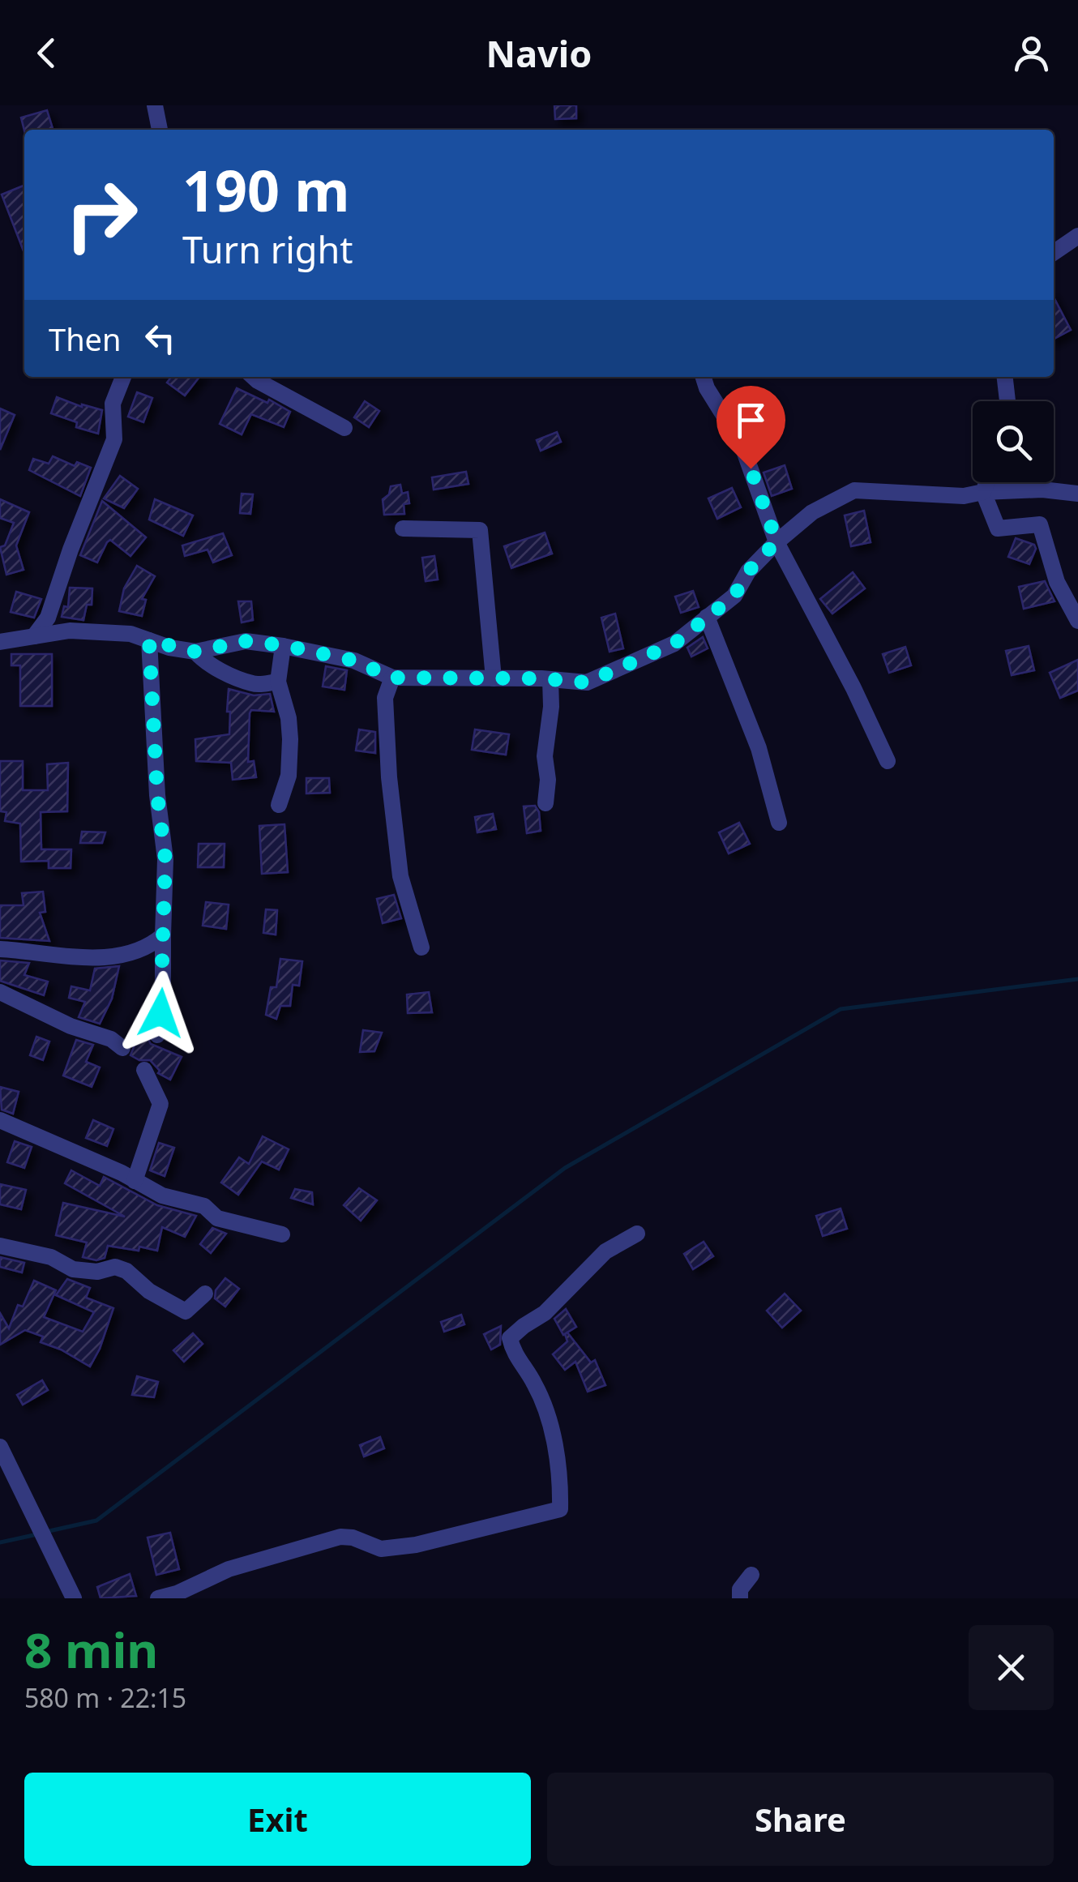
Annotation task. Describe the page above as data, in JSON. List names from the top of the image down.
{
  "page": {
    "header": "Navio",
    "turn": ["190 m", "Turn right"],
    "then": "Then",
    "heading": ["8 min", "580 m · 22:15"],
    "buttons": ["Exit", "Share"]
  }
}
